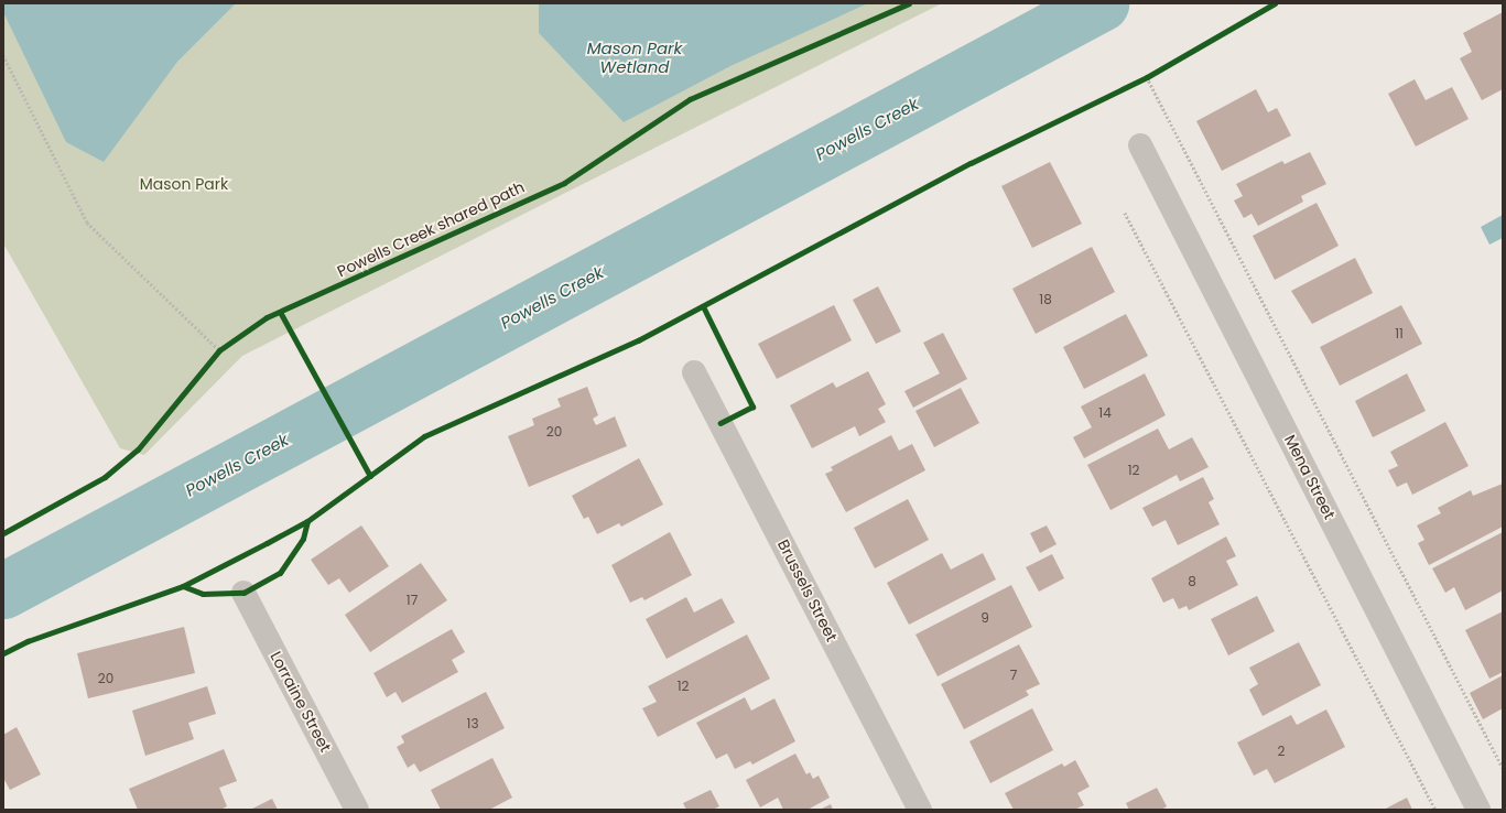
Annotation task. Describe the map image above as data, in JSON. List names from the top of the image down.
{
  "streets": {
    "street": ["Mena Street", "Brussels Street", "Lorraine Street"],
    "cycle path": ["Powells Creek shared path"]
  },
  "water": ["Mason Park Wetland", "Powells Creek"],
  "parks": ["Mason Park"],
  "house_numbers": [
    "18",
    "11",
    "14",
    "20",
    "12",
    "8",
    "17",
    "9",
    "7",
    "20",
    "12",
    "13",
    "2"
  ]
}
